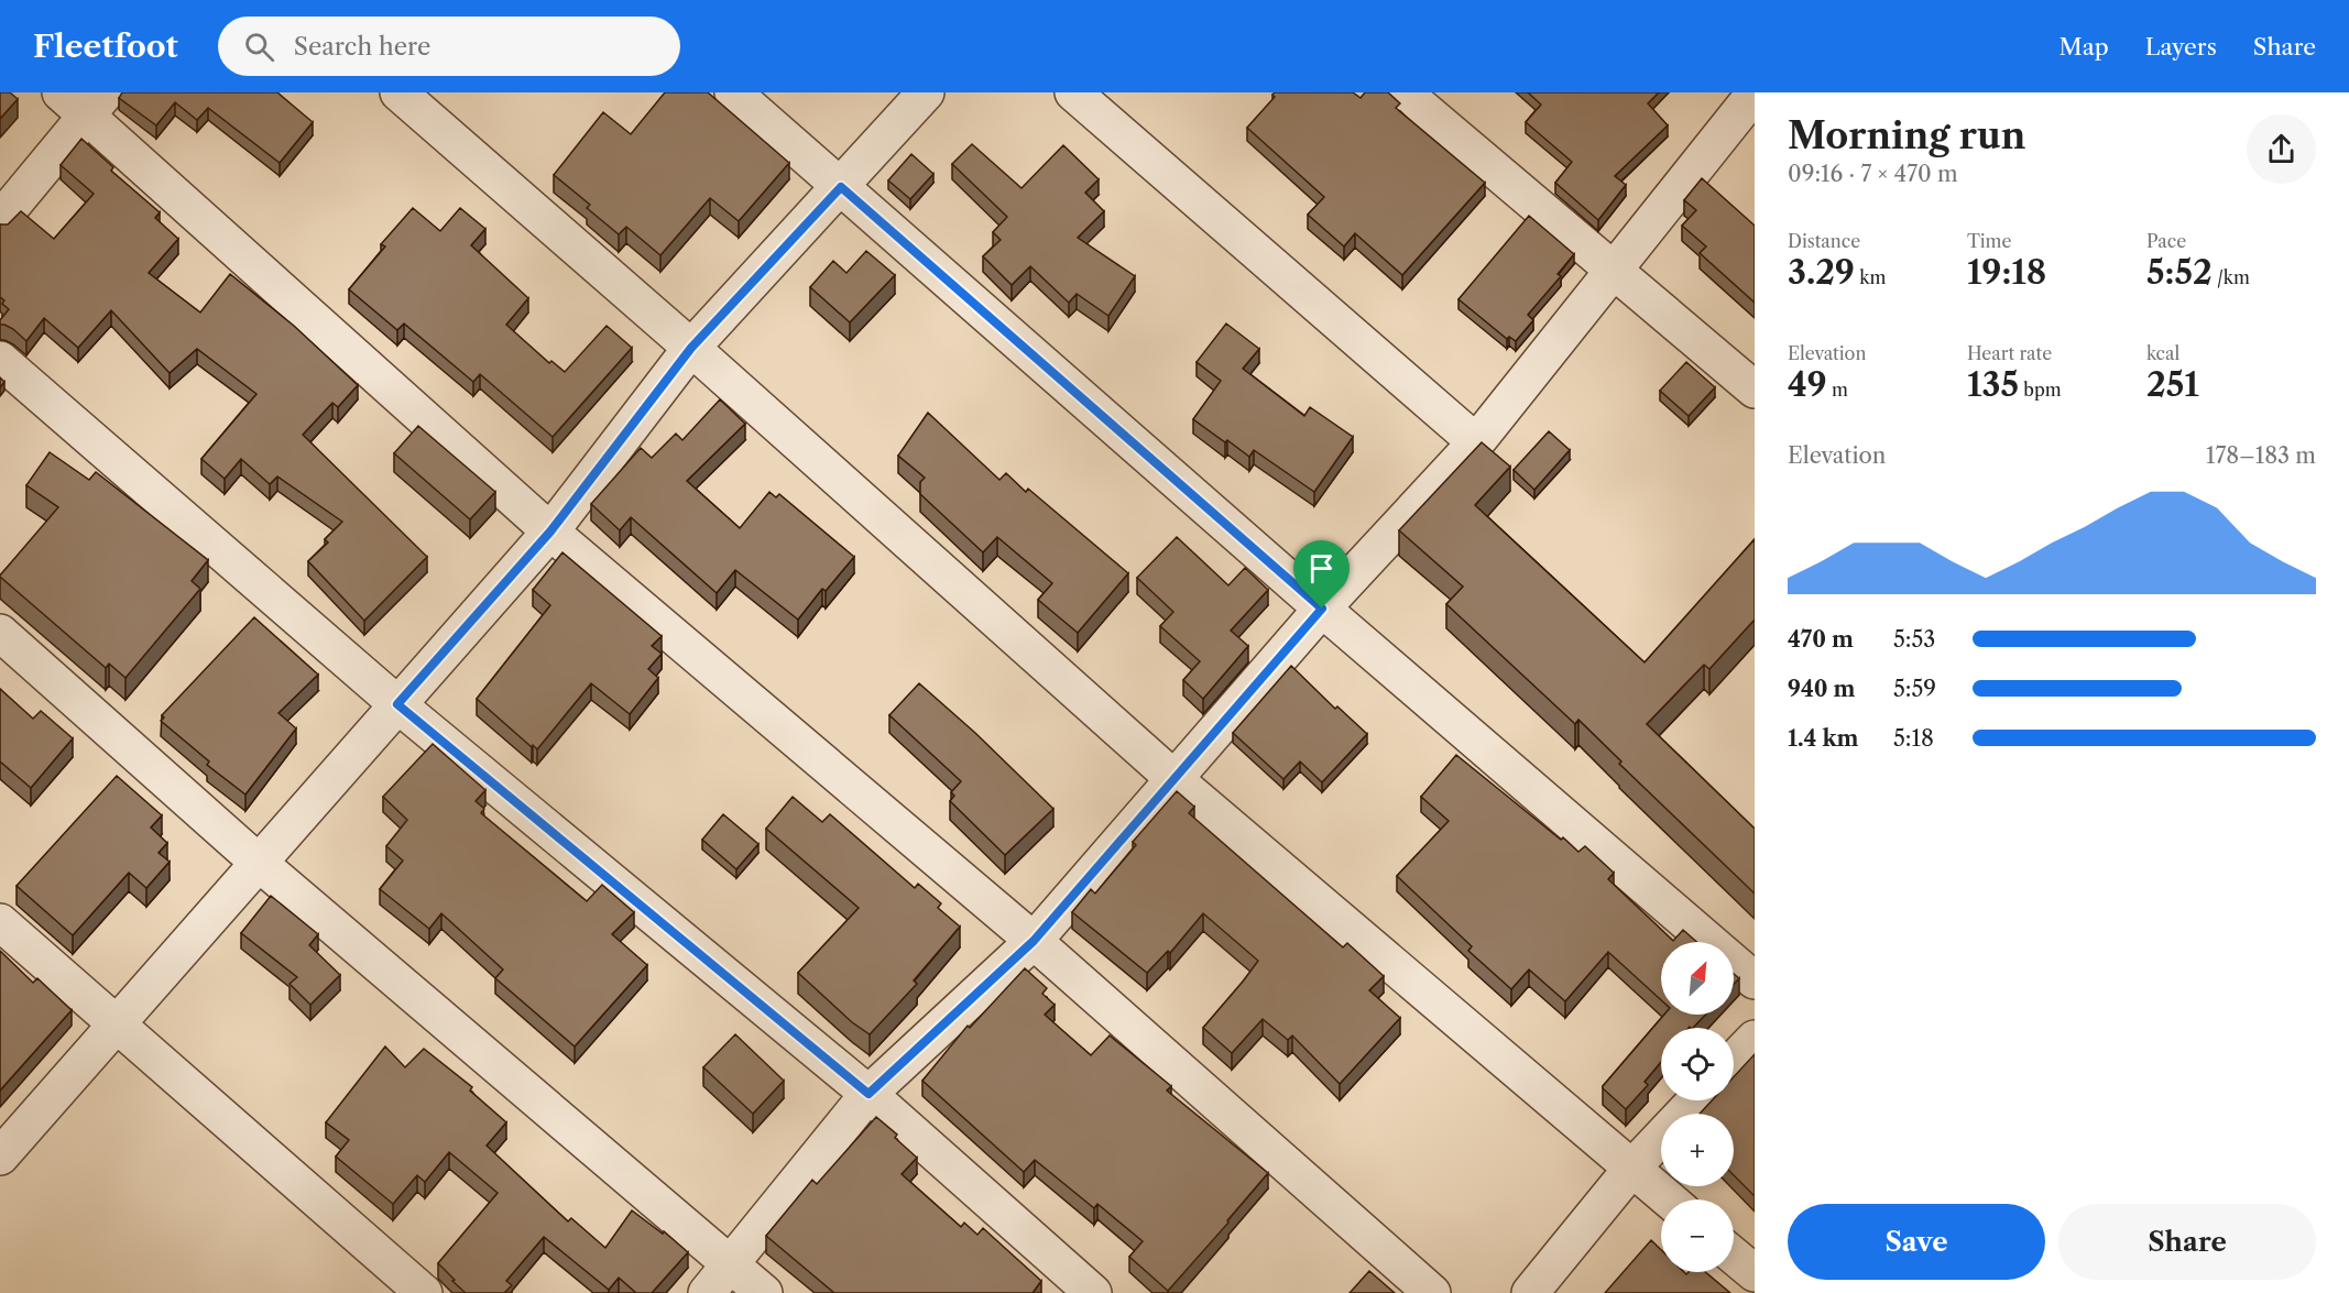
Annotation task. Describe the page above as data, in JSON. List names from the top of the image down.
{
  "north": "top right",
  "page": {
    "header": "Fleetfoot",
    "search": "Search here",
    "nav": ["Map", "Layers", "Share"],
    "heading": ["Morning run", "09:16 · 7 × 470 m"],
    "stats": [
      ["Distance", "3.29 km"],
      ["Time", "19:18"],
      ["Pace", "5:52 /km"],
      ["Elevation", "49 m"],
      ["Heart rate", "135 bpm"],
      ["kcal", "251"]
    ],
    "chart": ["Elevation", "178–183 m"],
    "list": [
      {
        "name": "470 m",
        "note": "5:53"
      },
      {
        "name": "940 m",
        "note": "5:59"
      },
      {
        "name": "1.4 km",
        "note": "5:18"
      }
    ],
    "map_buttons": ["+", "−"],
    "buttons": ["Save", "Share"]
  }
}
